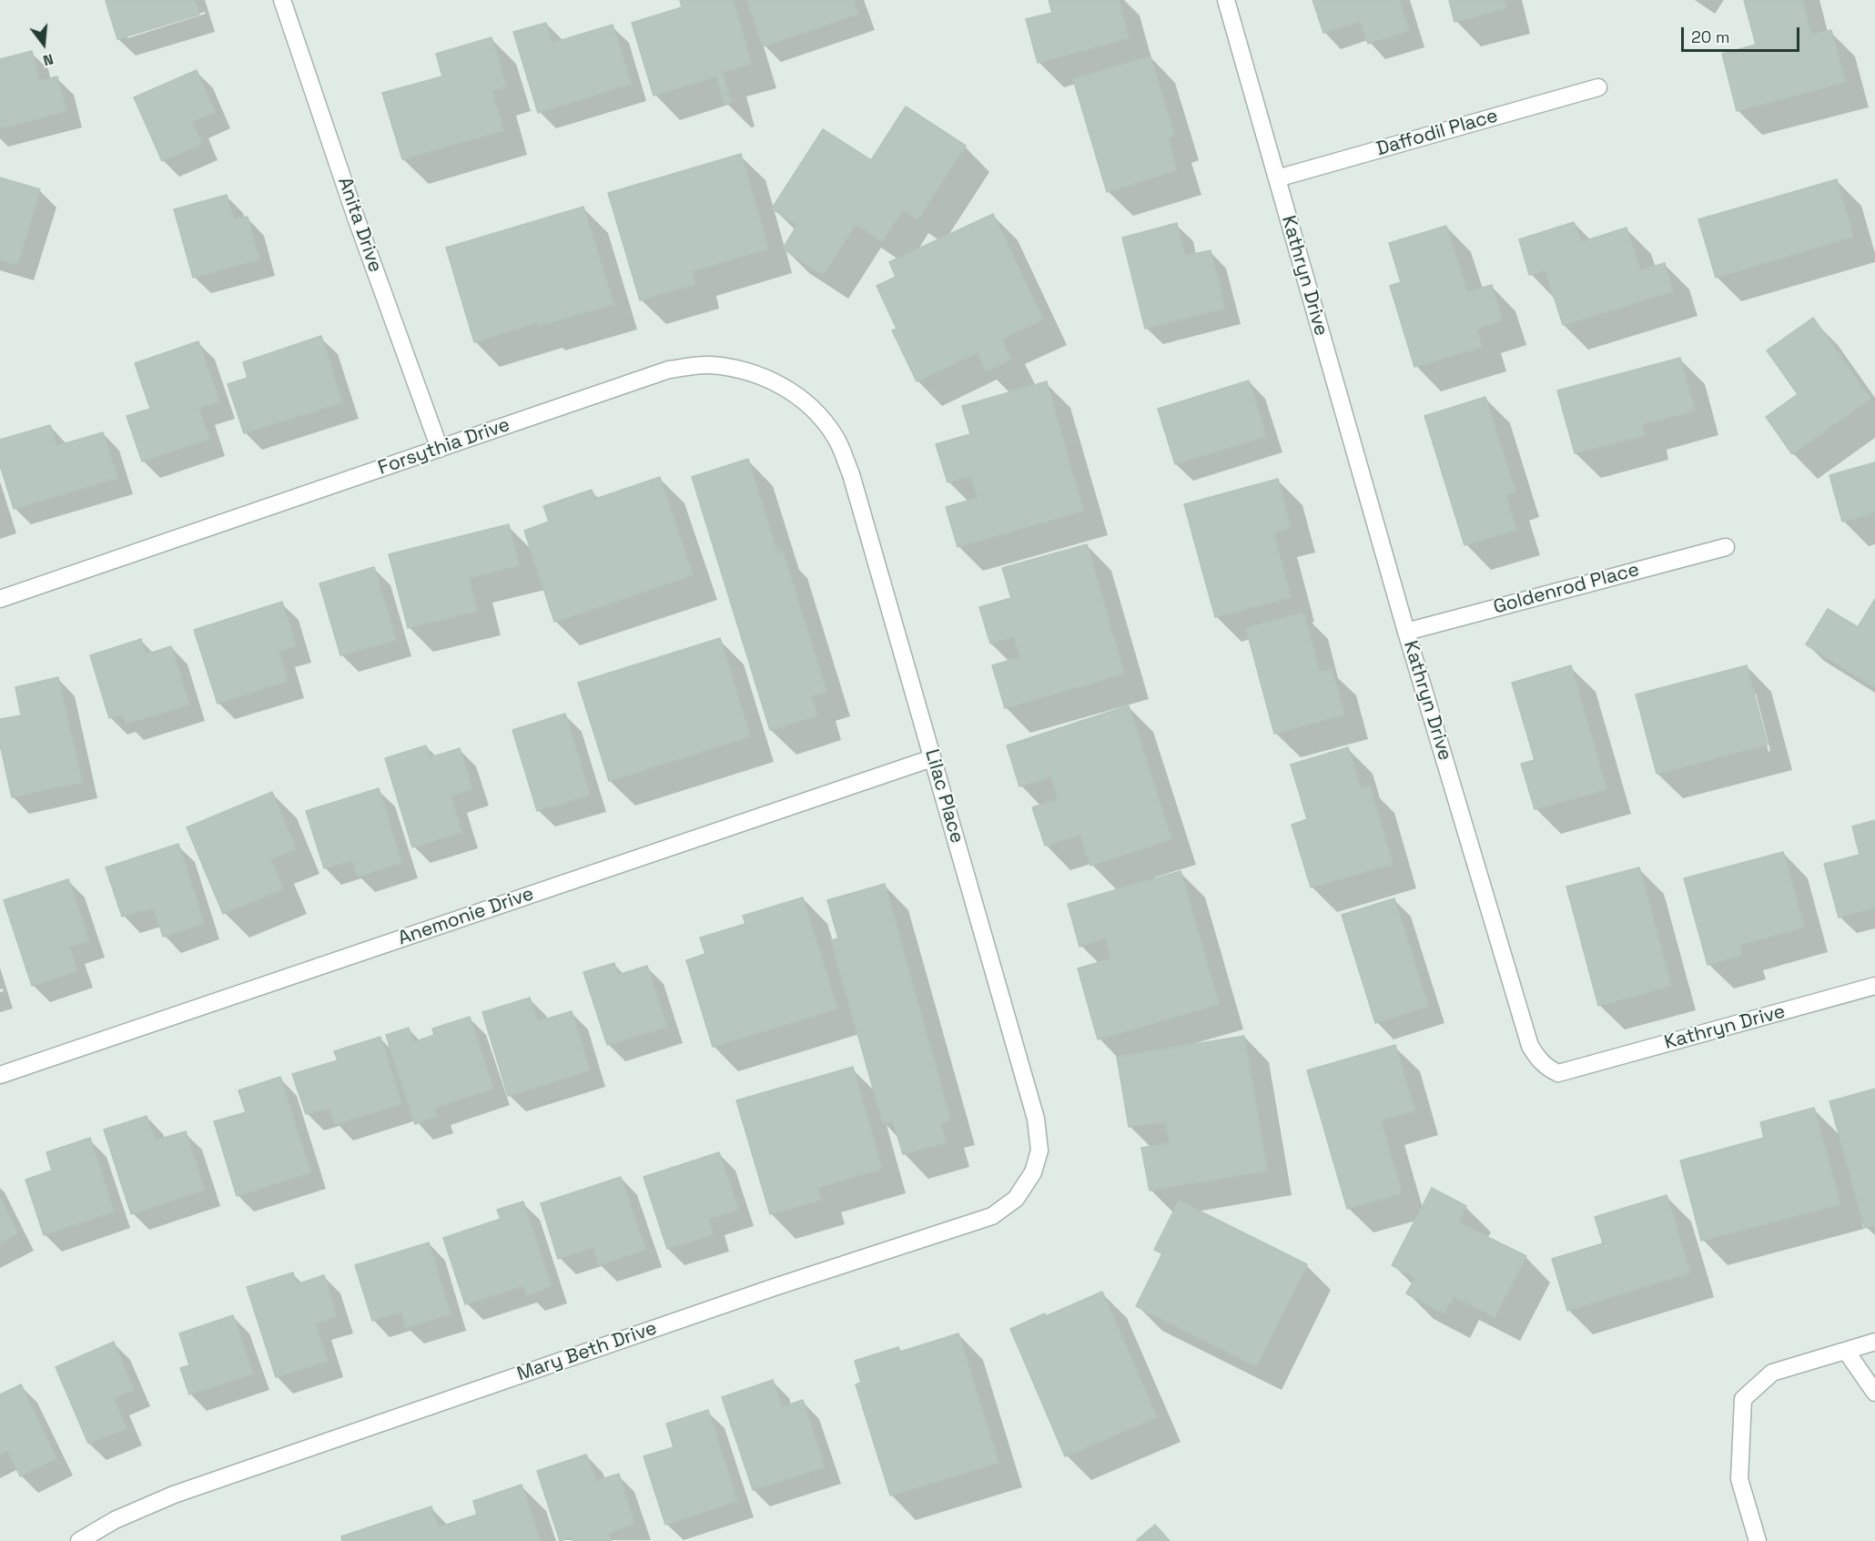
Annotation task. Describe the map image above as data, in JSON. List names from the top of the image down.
{
  "streets": {
    "street": [
      "Daffodil Place",
      "Anita Drive",
      "Kathryn Drive",
      "Forsythia Drive",
      "Goldenrod Place",
      "Lilac Place",
      "Anemonie Drive",
      "Mary Beth Drive"
    ]
  },
  "crossings": [
    ["Daffodil Place", "Kathryn Drive"],
    ["Anita Drive", "Forsythia Drive"],
    ["Kathryn Drive", "Goldenrod Place"],
    ["Forsythia Drive", "Lilac Place"],
    ["Lilac Place", "Anemonie Drive"],
    ["Lilac Place", "Mary Beth Drive"]
  ],
  "scale_bar": "20 m",
  "north": "bottom"
}
